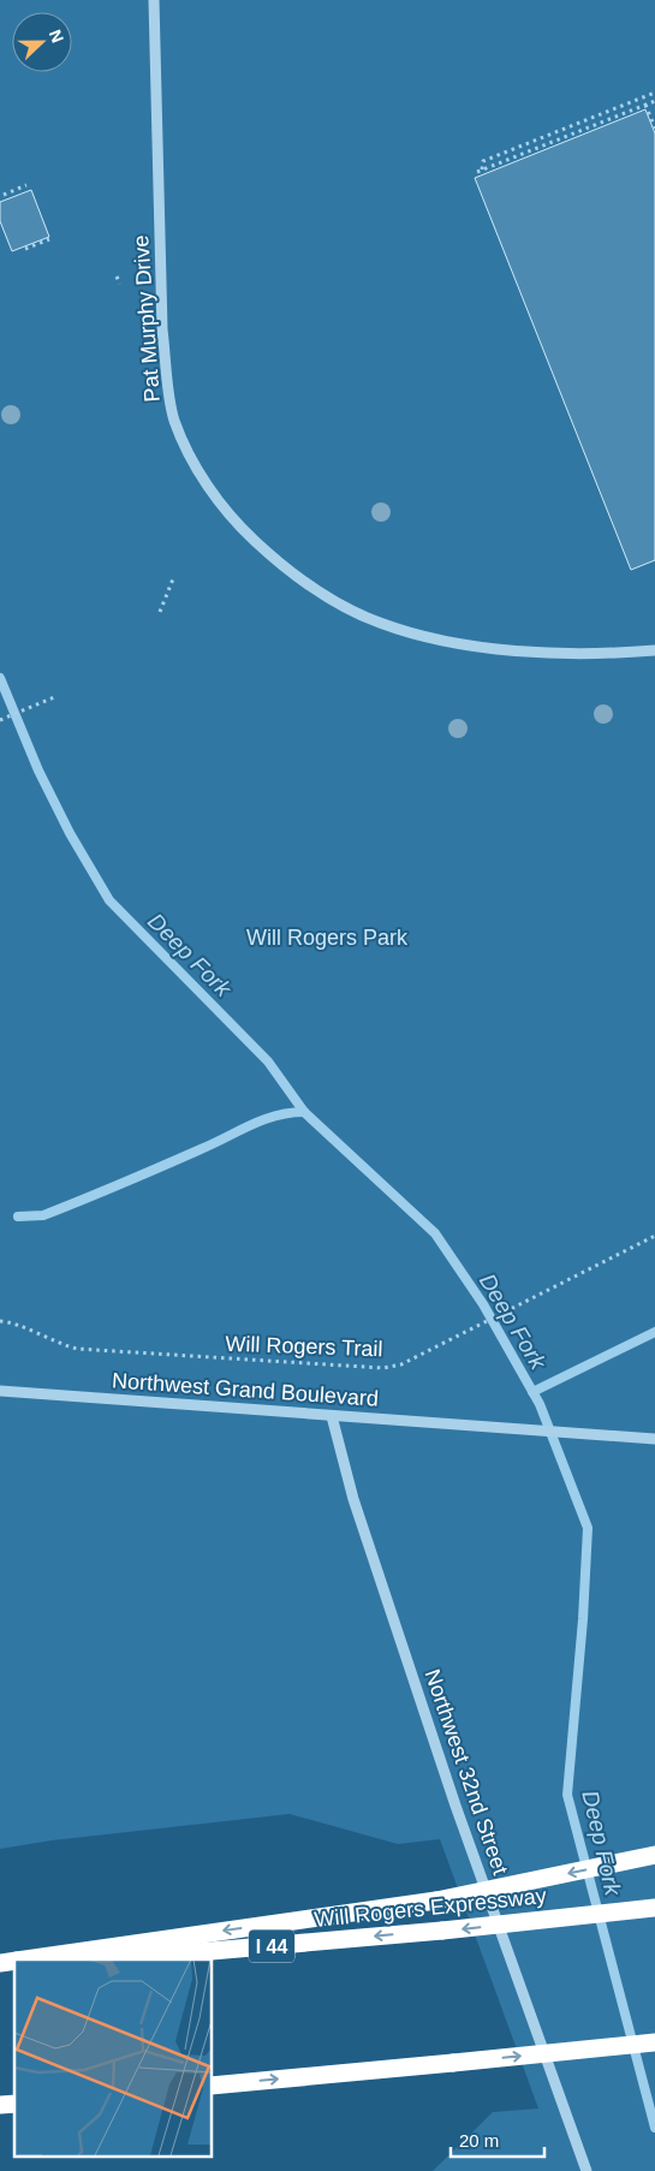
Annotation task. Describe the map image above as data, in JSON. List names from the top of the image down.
{
  "streets": {
    "highway": ["Will Rogers Expressway", "I 44"],
    "street": ["Pat Murphy Drive", "Northwest Grand Boulevard", "Northwest 32nd Street"],
    "path": ["Will Rogers Trail"]
  },
  "crossings": [
    ["Northwest Grand Boulevard", "Northwest 32nd Street"]
  ],
  "water": ["Deep Fork"],
  "parks": ["Will Rogers Park"],
  "scale_bar": "20 m",
  "north": "right"
}
